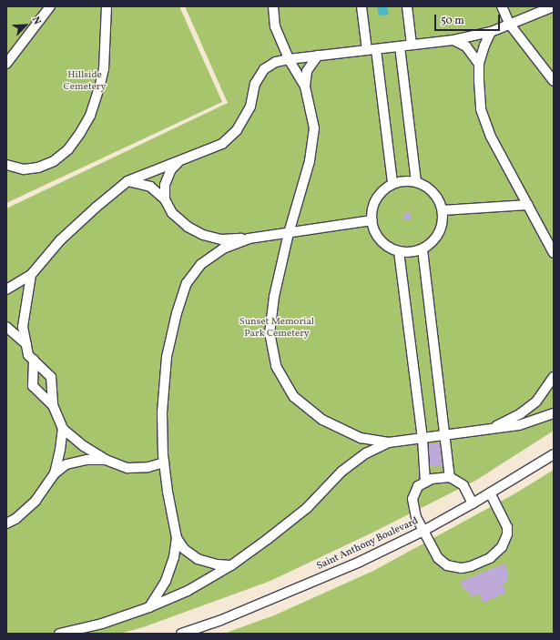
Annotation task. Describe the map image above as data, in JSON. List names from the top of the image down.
{
  "streets": {
    "street": ["Saint Anthony Boulevard"]
  },
  "parks": ["Hillside Cemetery", "Sunset Memorial Park Cemetery"],
  "scale_bar": "50 m",
  "north": "top right"
}
